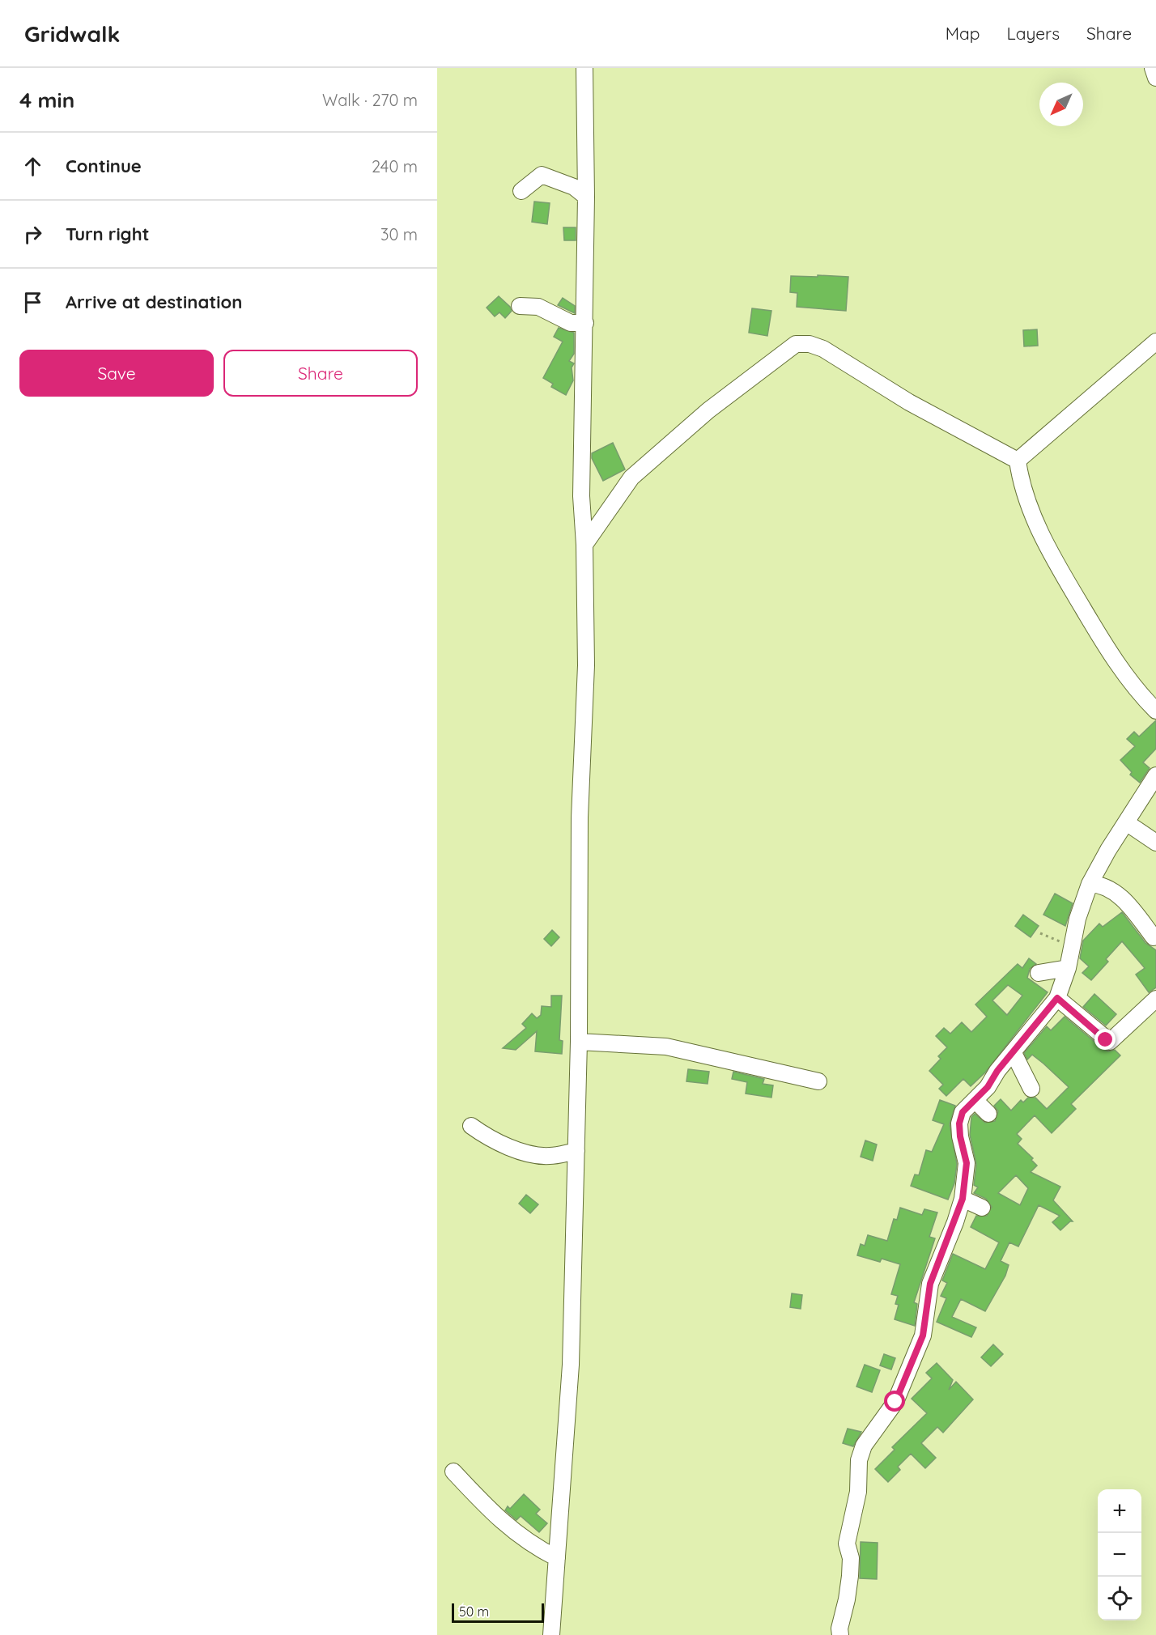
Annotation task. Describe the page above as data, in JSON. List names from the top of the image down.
{
  "scale_bar": "50 m",
  "north": "bottom left",
  "page": {
    "header": "Gridwalk",
    "nav": ["Map", "Layers", "Share"],
    "heading": ["4 min", "Walk · 270 m"],
    "list": [
      ["Continue", "240 m"],
      ["Turn right", "30 m"],
      "Arrive at destination"
    ],
    "buttons": ["Save", "Share"],
    "map_buttons": ["+", "−"],
    "scale": "50 m"
  }
}
